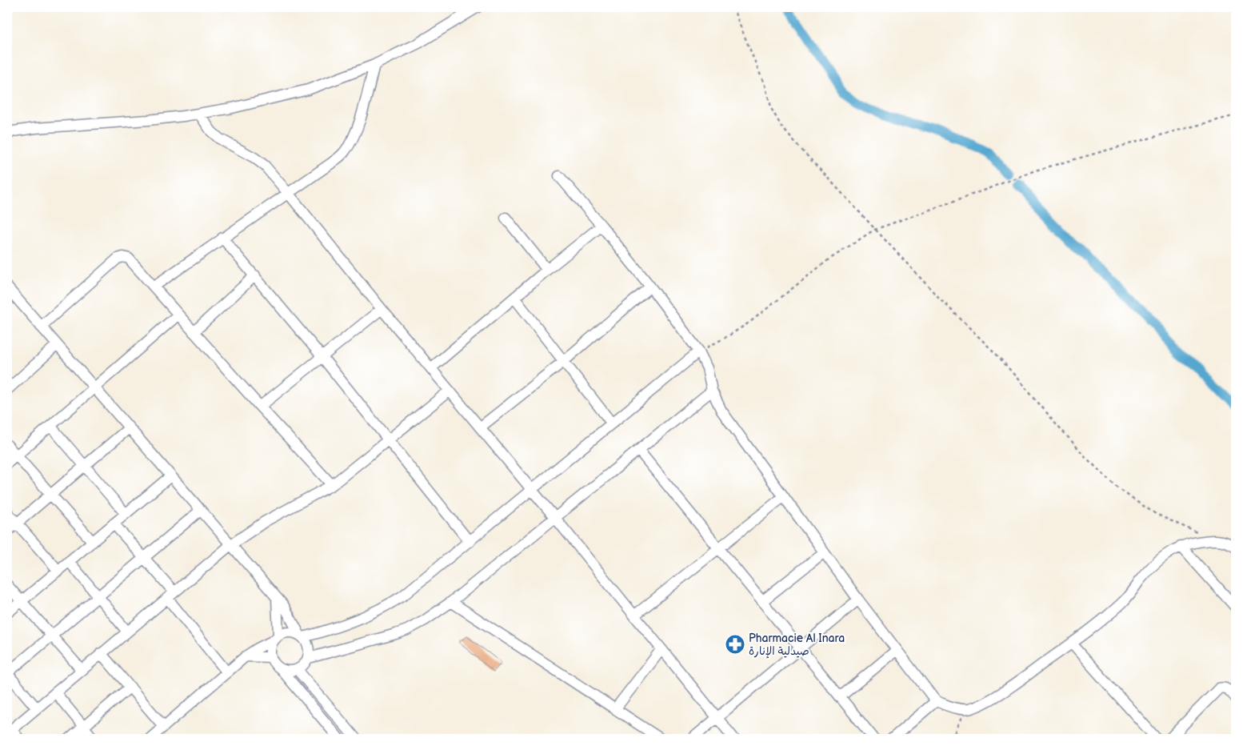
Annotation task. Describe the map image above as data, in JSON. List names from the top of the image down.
{
  "places": {
    "pharmacy": ["Pharmacie Al Inara صيدلية الإنارة"]
  }
}
